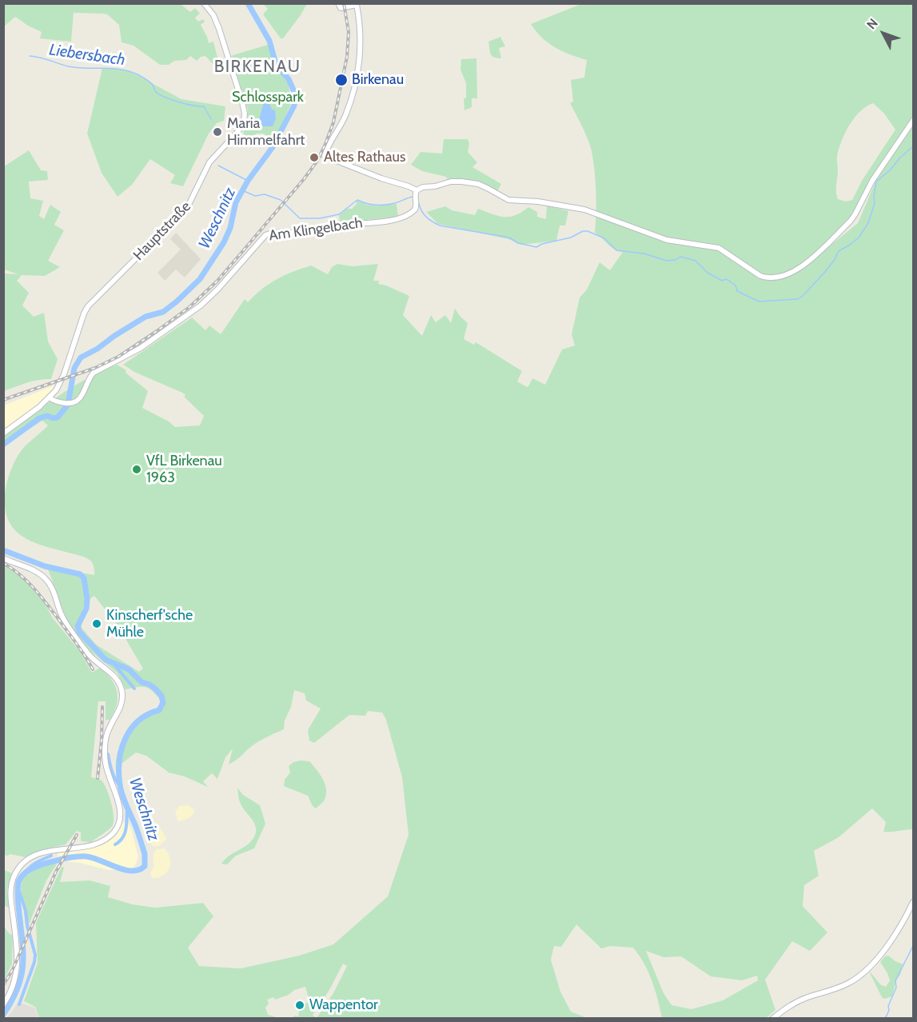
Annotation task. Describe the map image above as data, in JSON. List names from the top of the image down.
{
  "streets": {
    "main road": ["Am Klingelbach", "Hauptstraße"]
  },
  "crossings": [
    ["Am Klingelbach", "Hauptstraße"]
  ],
  "districts": ["BIRKENAU"],
  "water": ["Liebersbach", "Weschnitz"],
  "parks": ["Schlosspark"],
  "places": [
    "Birkenau",
    "Maria Himmelfahrt",
    "Altes Rathaus",
    "VfL Birkenau 1963",
    "Kinscherf'sche Mühle",
    "Wappentor"
  ],
  "north": "top left"
}
